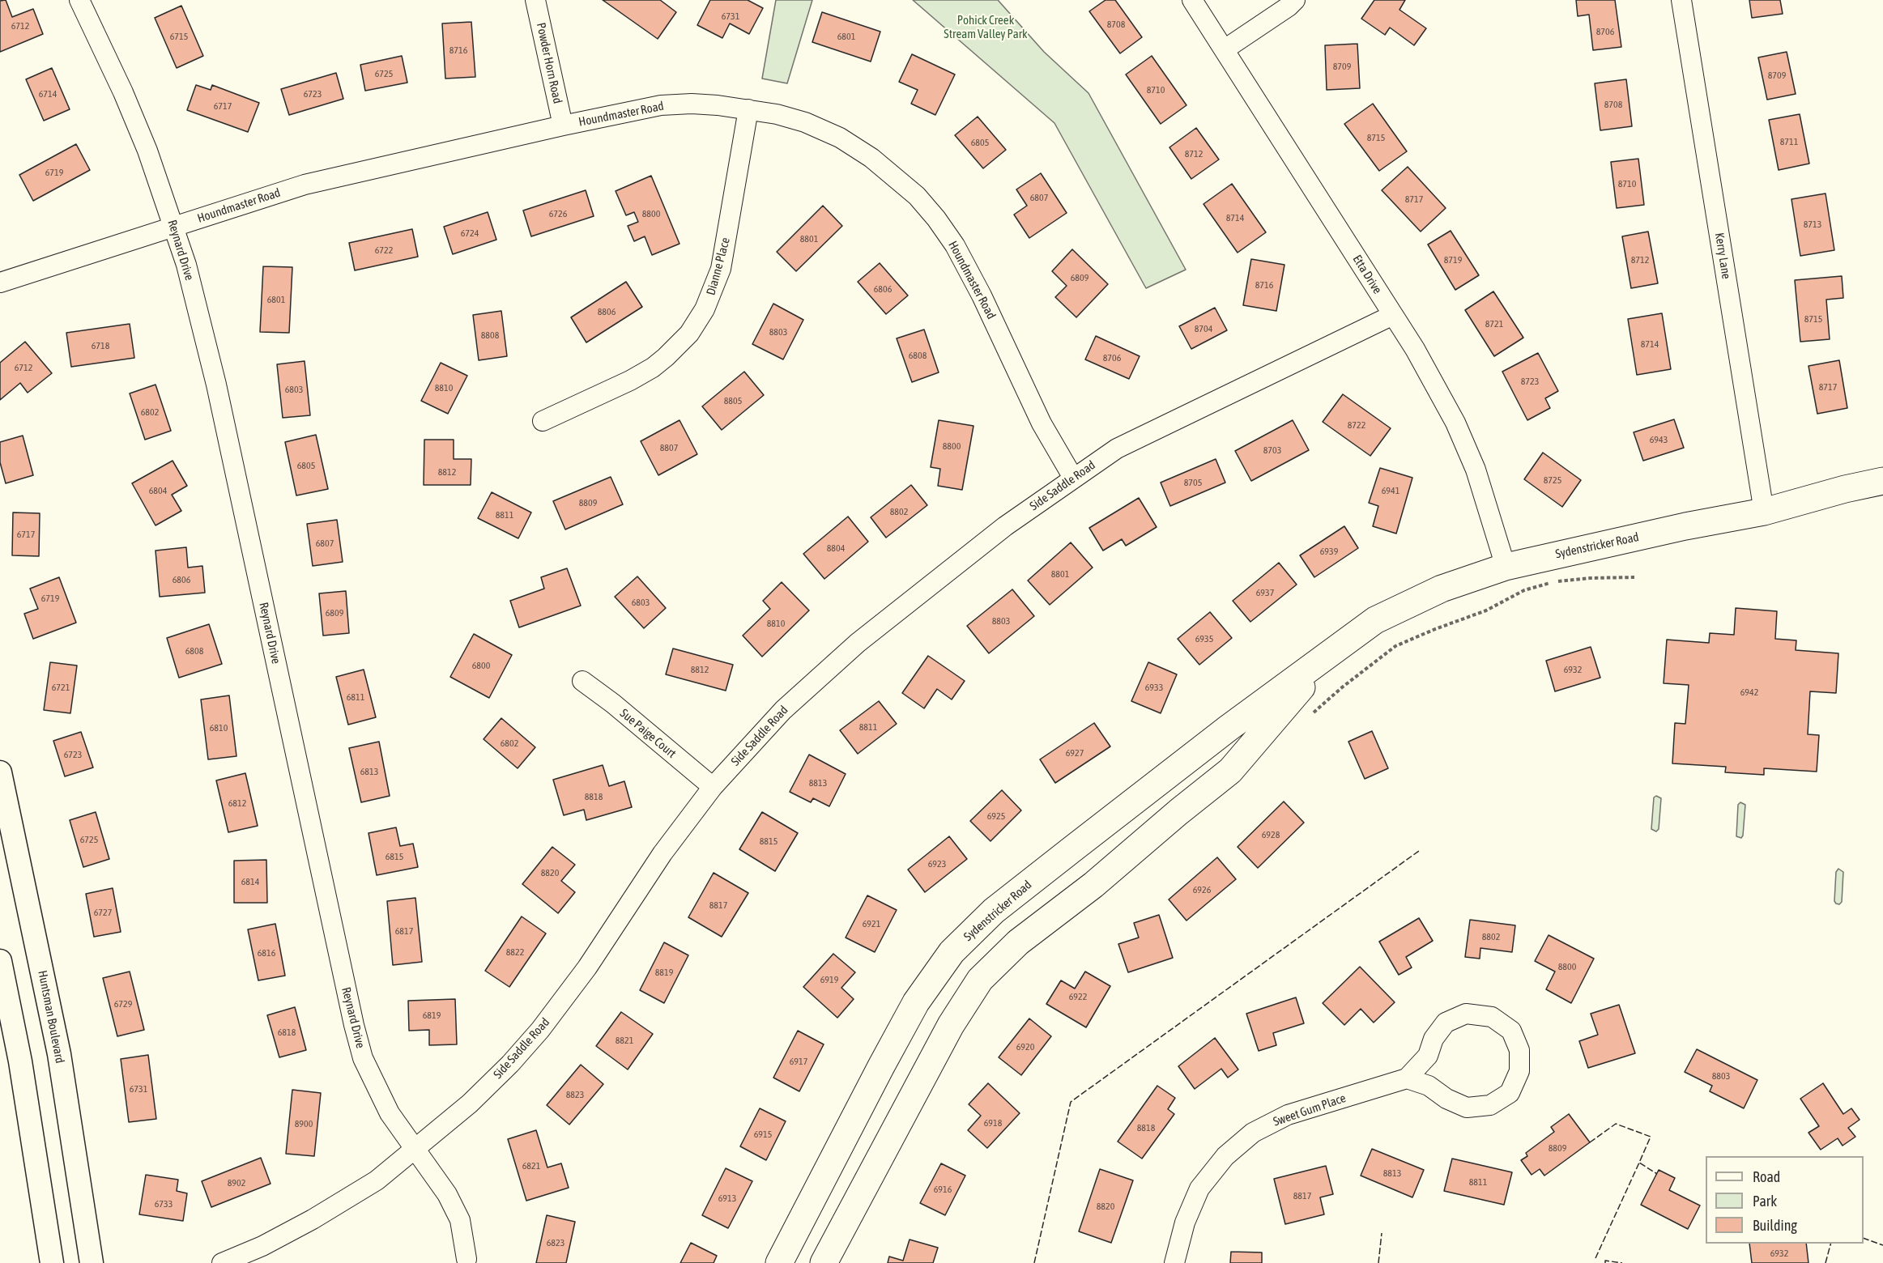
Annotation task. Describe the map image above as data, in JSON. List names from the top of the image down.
{
  "streets": {
    "main road": ["Sydenstricker Road"],
    "street": [
      "Powder Horn Road",
      "Houndmaster Road",
      "Reynard Drive",
      "Kerry Lane",
      "Dianne Place",
      "Etta Drive",
      "Side Saddle Road",
      "Sue Paige Court",
      "Huntsman Boulevard",
      "Sweet Gum Place"
    ]
  },
  "crossings": [
    ["Powder Horn Road", "Houndmaster Road"],
    ["Houndmaster Road", "Reynard Drive"],
    ["Houndmaster Road", "Dianne Place"],
    ["Houndmaster Road", "Side Saddle Road"],
    ["Reynard Drive", "Side Saddle Road"],
    ["Kerry Lane", "Sydenstricker Road"],
    ["Etta Drive", "Side Saddle Road"],
    ["Etta Drive", "Sydenstricker Road"],
    ["Side Saddle Road", "Sue Paige Court"]
  ],
  "parks": ["Pohick Creek Stream Valley Park"],
  "house_numbers": [
    "6731",
    "8708",
    "6712",
    "8706",
    "6715",
    "6801",
    "8716",
    "8709",
    "6725",
    "8709",
    "8710",
    "6714",
    "6723",
    "8708",
    "6717",
    "8715",
    "8711",
    "6805",
    "8712",
    "6719",
    "8710",
    "6807",
    "8717",
    "6726",
    "8800",
    "8714",
    "8713",
    "6724",
    "8801",
    "6722",
    "8719",
    "8712",
    "6809",
    "8716",
    "6806",
    "6801",
    "8806",
    "8715",
    "8721",
    "8704",
    "8803",
    "8808",
    "8714",
    "6718",
    "6808",
    "8706",
    "6712",
    "8723",
    "8717",
    "8810",
    "6803",
    "8805",
    "6802",
    "8722",
    "6943",
    "8800",
    "8807",
    "8703",
    "6805",
    "8812",
    "8725",
    "8705",
    "6804",
    "6941",
    "8809",
    "8802",
    "8811",
    "6717",
    "6807",
    "8804",
    "6939",
    "8801",
    "6806",
    "6937",
    "6719",
    "6803",
    "6809",
    "8803",
    "8810",
    "6935",
    "6808",
    "6800",
    "8812",
    "6932",
    "6721",
    "6933",
    "6942",
    "6811",
    "8811",
    "6810",
    "6802",
    "6927",
    "6723",
    "6813",
    "8813",
    "8818",
    "6812",
    "6925",
    "6928",
    "6725",
    "8815",
    "6815",
    "6923",
    "8820",
    "6814",
    "6926",
    "8817",
    "6727",
    "6921",
    "6817",
    "8802",
    "8822",
    "6816",
    "8800",
    "8819",
    "6919",
    "6922",
    "6729",
    "6819",
    "6818",
    "8821",
    "6920",
    "6917",
    "8803",
    "6731",
    "8823",
    "6918",
    "8900",
    "8818",
    "6915",
    "8809",
    "6821",
    "8813",
    "8811",
    "8902",
    "6916",
    "8817",
    "6913",
    "6733",
    "8820",
    "6823",
    "6932"
  ],
  "legend": ["Road", "Park", "Building"]
}
